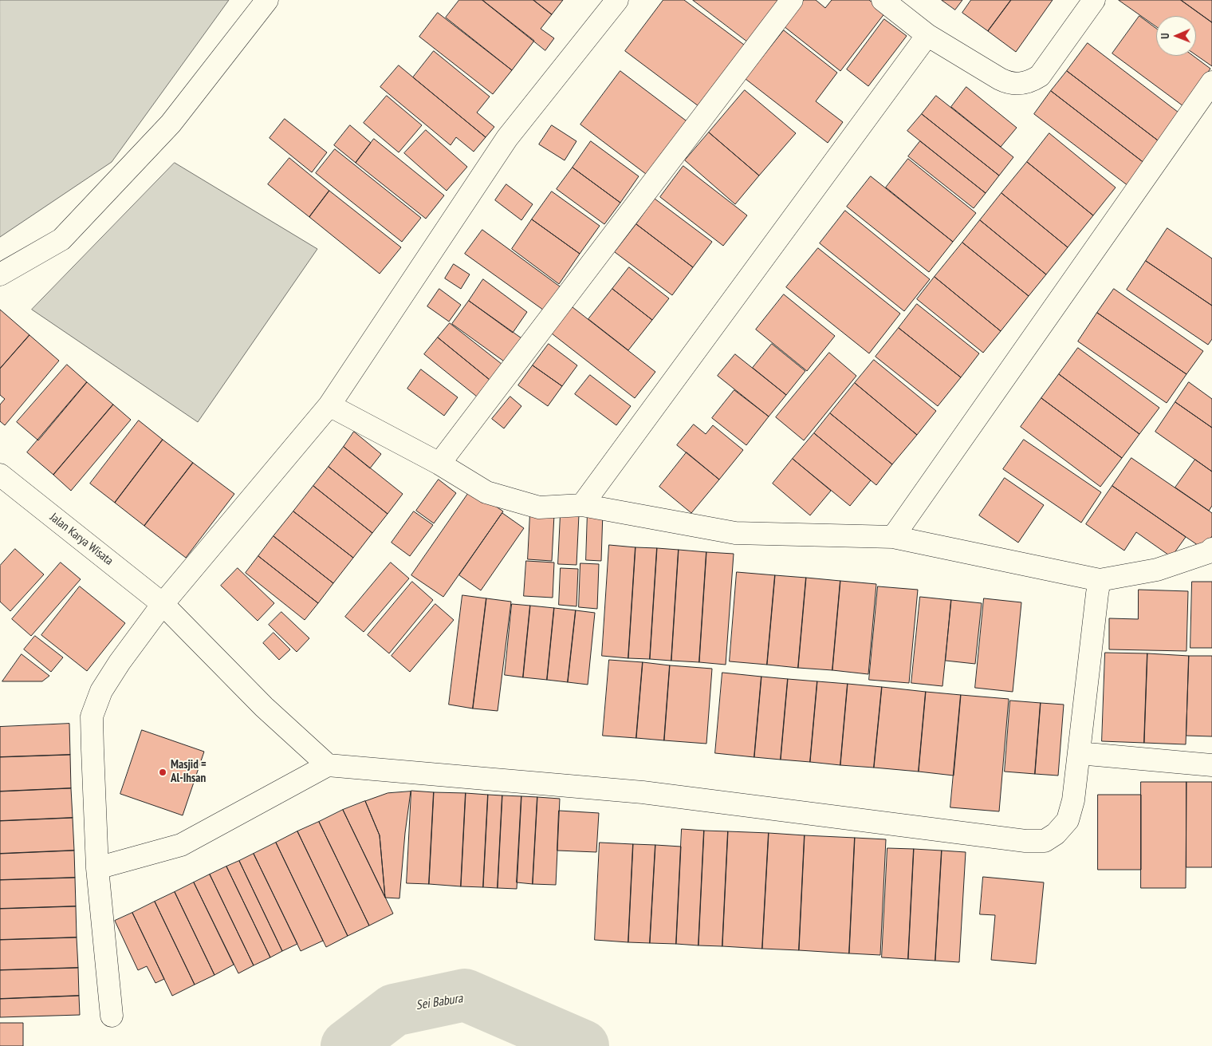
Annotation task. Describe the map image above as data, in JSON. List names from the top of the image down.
{
  "streets": {
    "street": ["Jalan Karya Wisata"]
  },
  "water": ["Sei Babura"],
  "places": ["Masjid = Al-Ihsan"],
  "north": "left"
}
